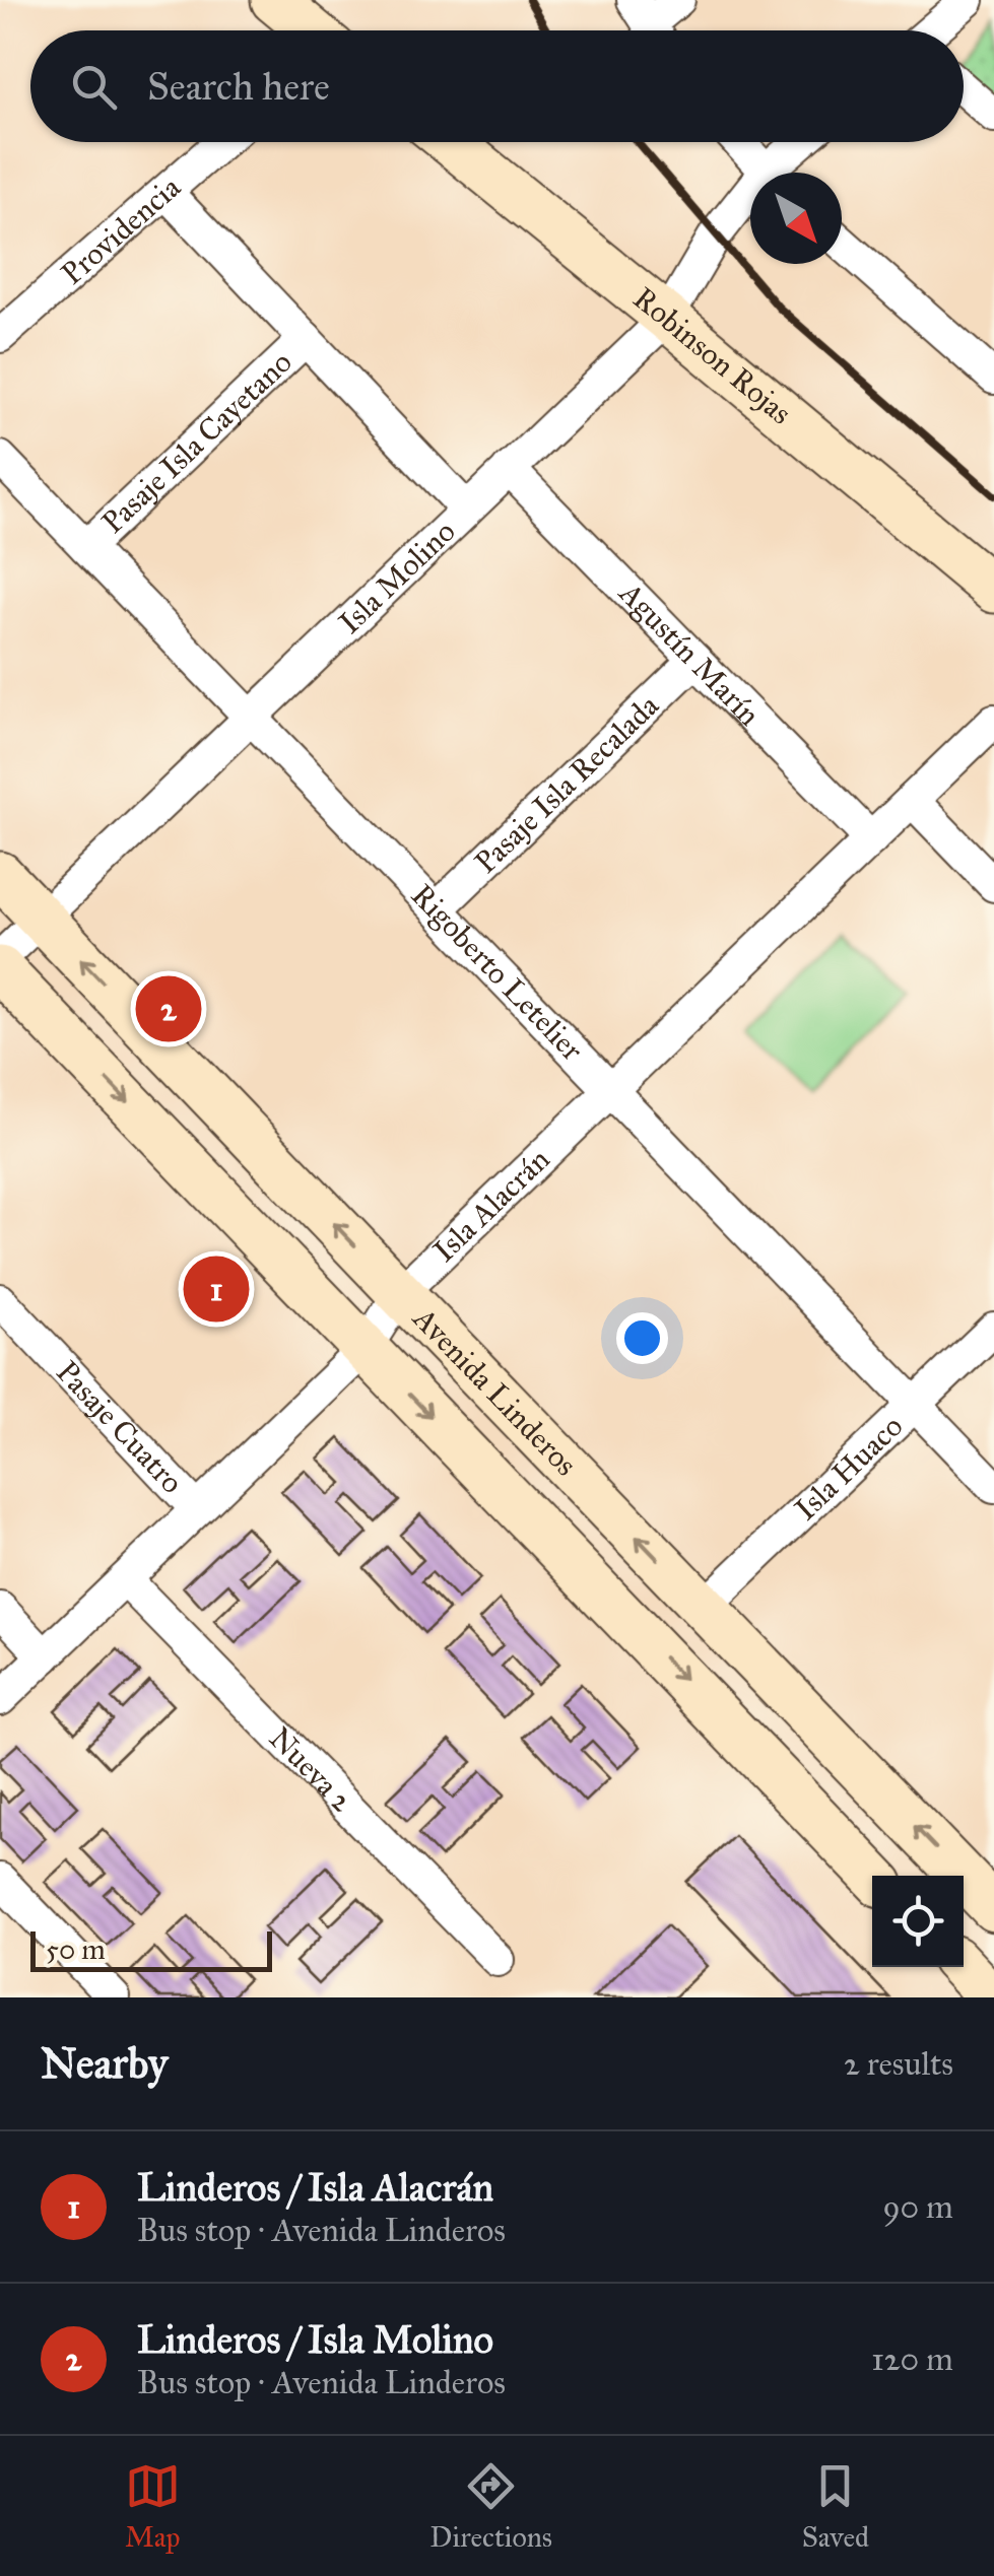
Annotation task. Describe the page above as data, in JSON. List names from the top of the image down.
{
  "streets": {
    "street": [
      "Providencia",
      "Robinson Rojas",
      "Pasaje Isla Cayetano",
      "Isla Molino",
      "Agustín Marín",
      "Pasaje Isla Recalada",
      "Rigoberto Letelier",
      "Isla Alacrán",
      "Avenida Linderos",
      "Pasaje Cuatro",
      "Isla Huaco",
      "Nueva 2"
    ]
  },
  "crossings": [
    ["Robinson Rojas", "Isla Molino"],
    ["Pasaje Isla Cayetano", "Rigoberto Letelier"],
    ["Isla Molino", "Agustín Marín"],
    ["Isla Molino", "Rigoberto Letelier"],
    ["Isla Molino", "Avenida Linderos"],
    ["Agustín Marín", "Pasaje Isla Recalada"],
    ["Agustín Marín", "Isla Alacrán"],
    ["Pasaje Isla Recalada", "Rigoberto Letelier"],
    ["Rigoberto Letelier", "Isla Alacrán"],
    ["Rigoberto Letelier", "Isla Huaco"],
    ["Isla Alacrán", "Avenida Linderos"],
    ["Isla Alacrán", "Pasaje Cuatro"],
    ["Isla Alacrán", "Nueva 2"],
    ["Avenida Linderos", "Isla Huaco"]
  ],
  "scale_bar": "50 m",
  "north": "bottom right",
  "page": {
    "search": "Search here",
    "pins": ["2", "1"],
    "scale": "50 m",
    "heading": ["Nearby", "2 results"],
    "list": [
      {
        "mark": "1",
        "name": "Linderos / Isla Alacrán",
        "note": "Bus stop · Avenida Linderos",
        "value": "90 m"
      },
      {
        "mark": "2",
        "name": "Linderos / Isla Molino",
        "note": "Bus stop · Avenida Linderos",
        "value": "120 m"
      }
    ],
    "nav": ["Map", "Directions", "Saved"]
  }
}
